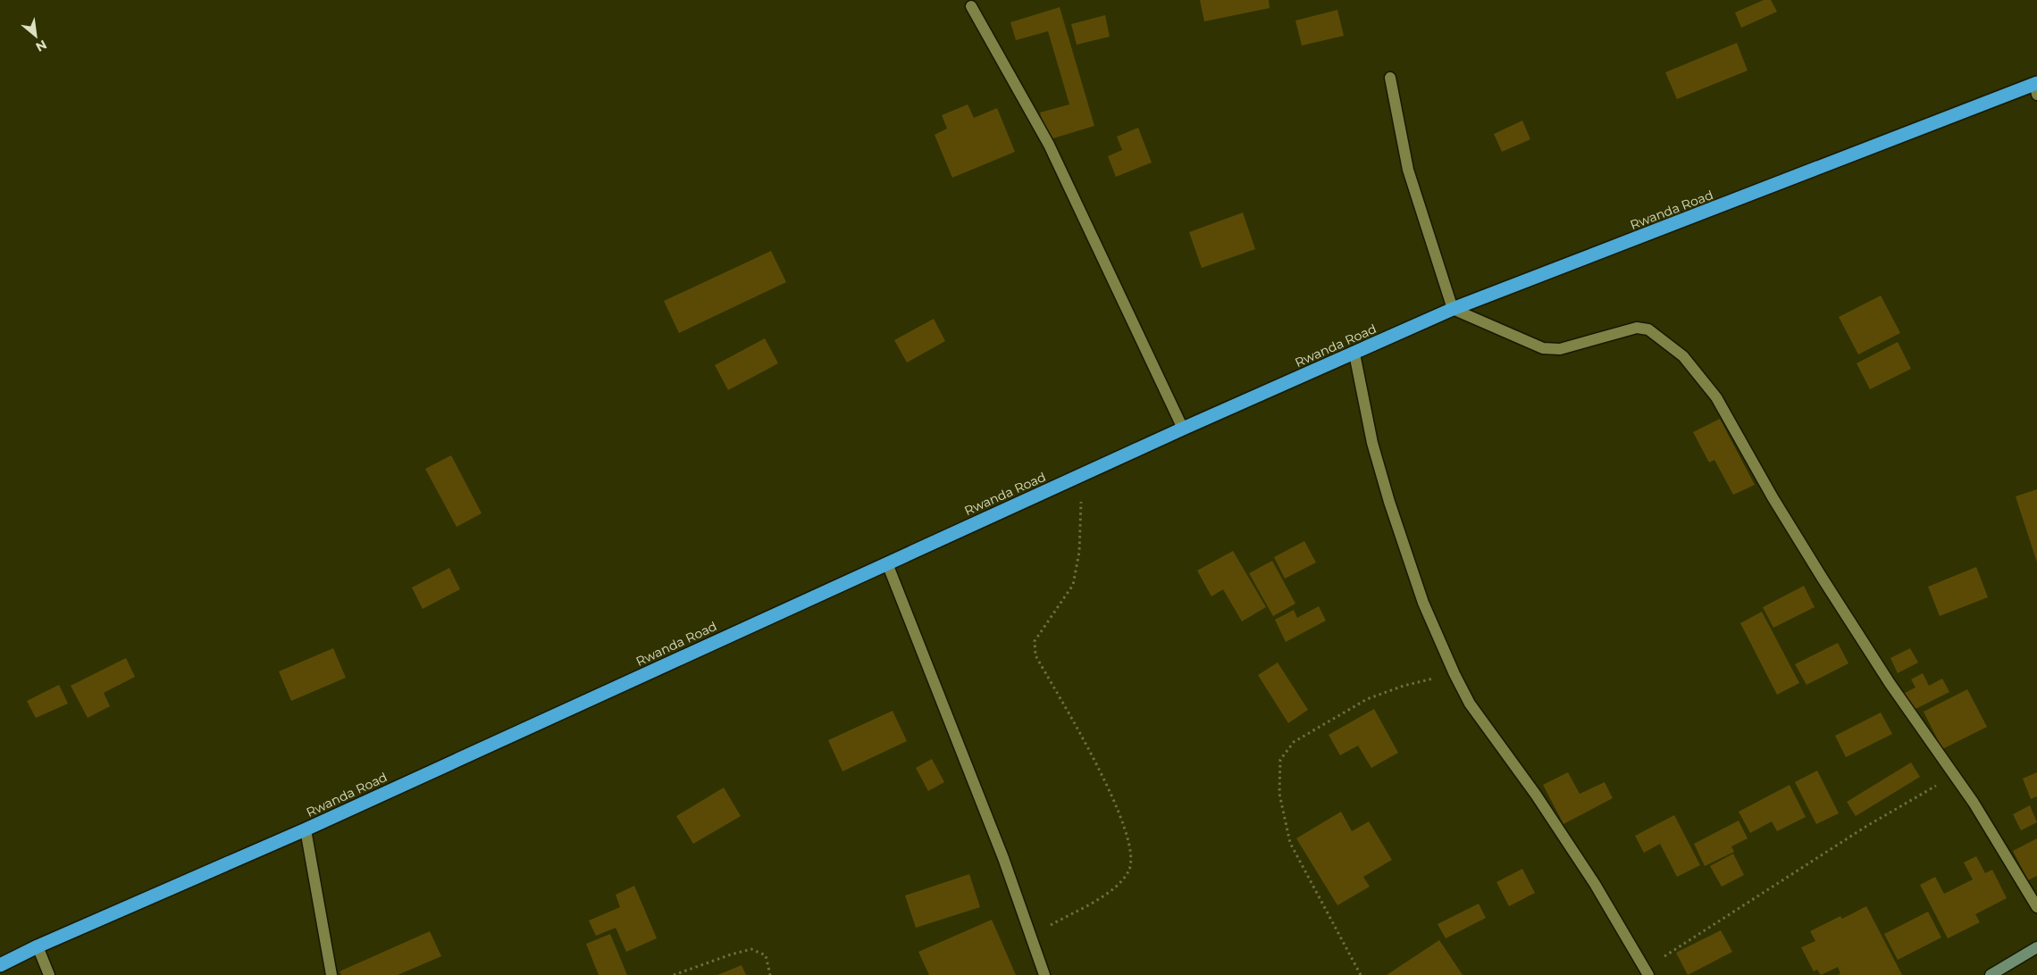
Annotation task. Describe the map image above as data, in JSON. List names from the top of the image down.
{
  "streets": {
    "highway": ["Rwanda Road"]
  },
  "north": "bottom right"
}
